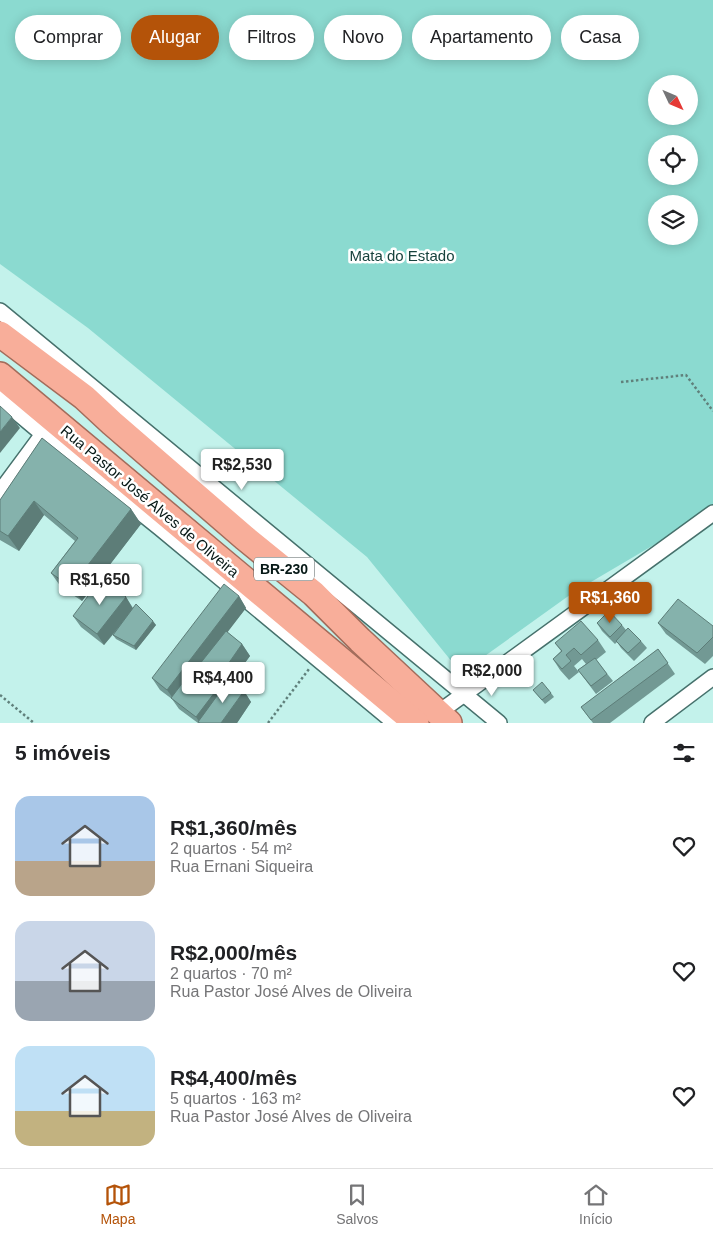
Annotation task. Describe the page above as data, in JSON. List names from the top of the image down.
{
  "streets": {
    "highway": ["Rua Pastor José Alves de Oliveira", "BR-230"]
  },
  "parks": ["Mata do Estado"],
  "north": "bottom right",
  "page": {
    "chip": [
      "Comprar",
      "Alugar",
      "Filtros",
      "Novo",
      "Apartamento",
      "Casa"
    ],
    "price": [
      "R$2,530",
      "R$1,650",
      "R$1,360",
      "R$2,000",
      "R$4,400"
    ],
    "heading": "5 imóveis",
    "list": [
      {
        "name": "R$1,360/mês",
        "note": "2 quartos · 54 m² · Rua Ernani Siqueira"
      },
      {
        "name": "R$2,000/mês",
        "note": "2 quartos · 70 m² · Rua Pastor José Alves de Oliveira"
      },
      {
        "name": "R$4,400/mês",
        "note": "5 quartos · 163 m² · Rua Pastor José Alves de Oliveira"
      }
    ],
    "tabs": ["Mapa", "Salvos", "Início"]
  }
}
